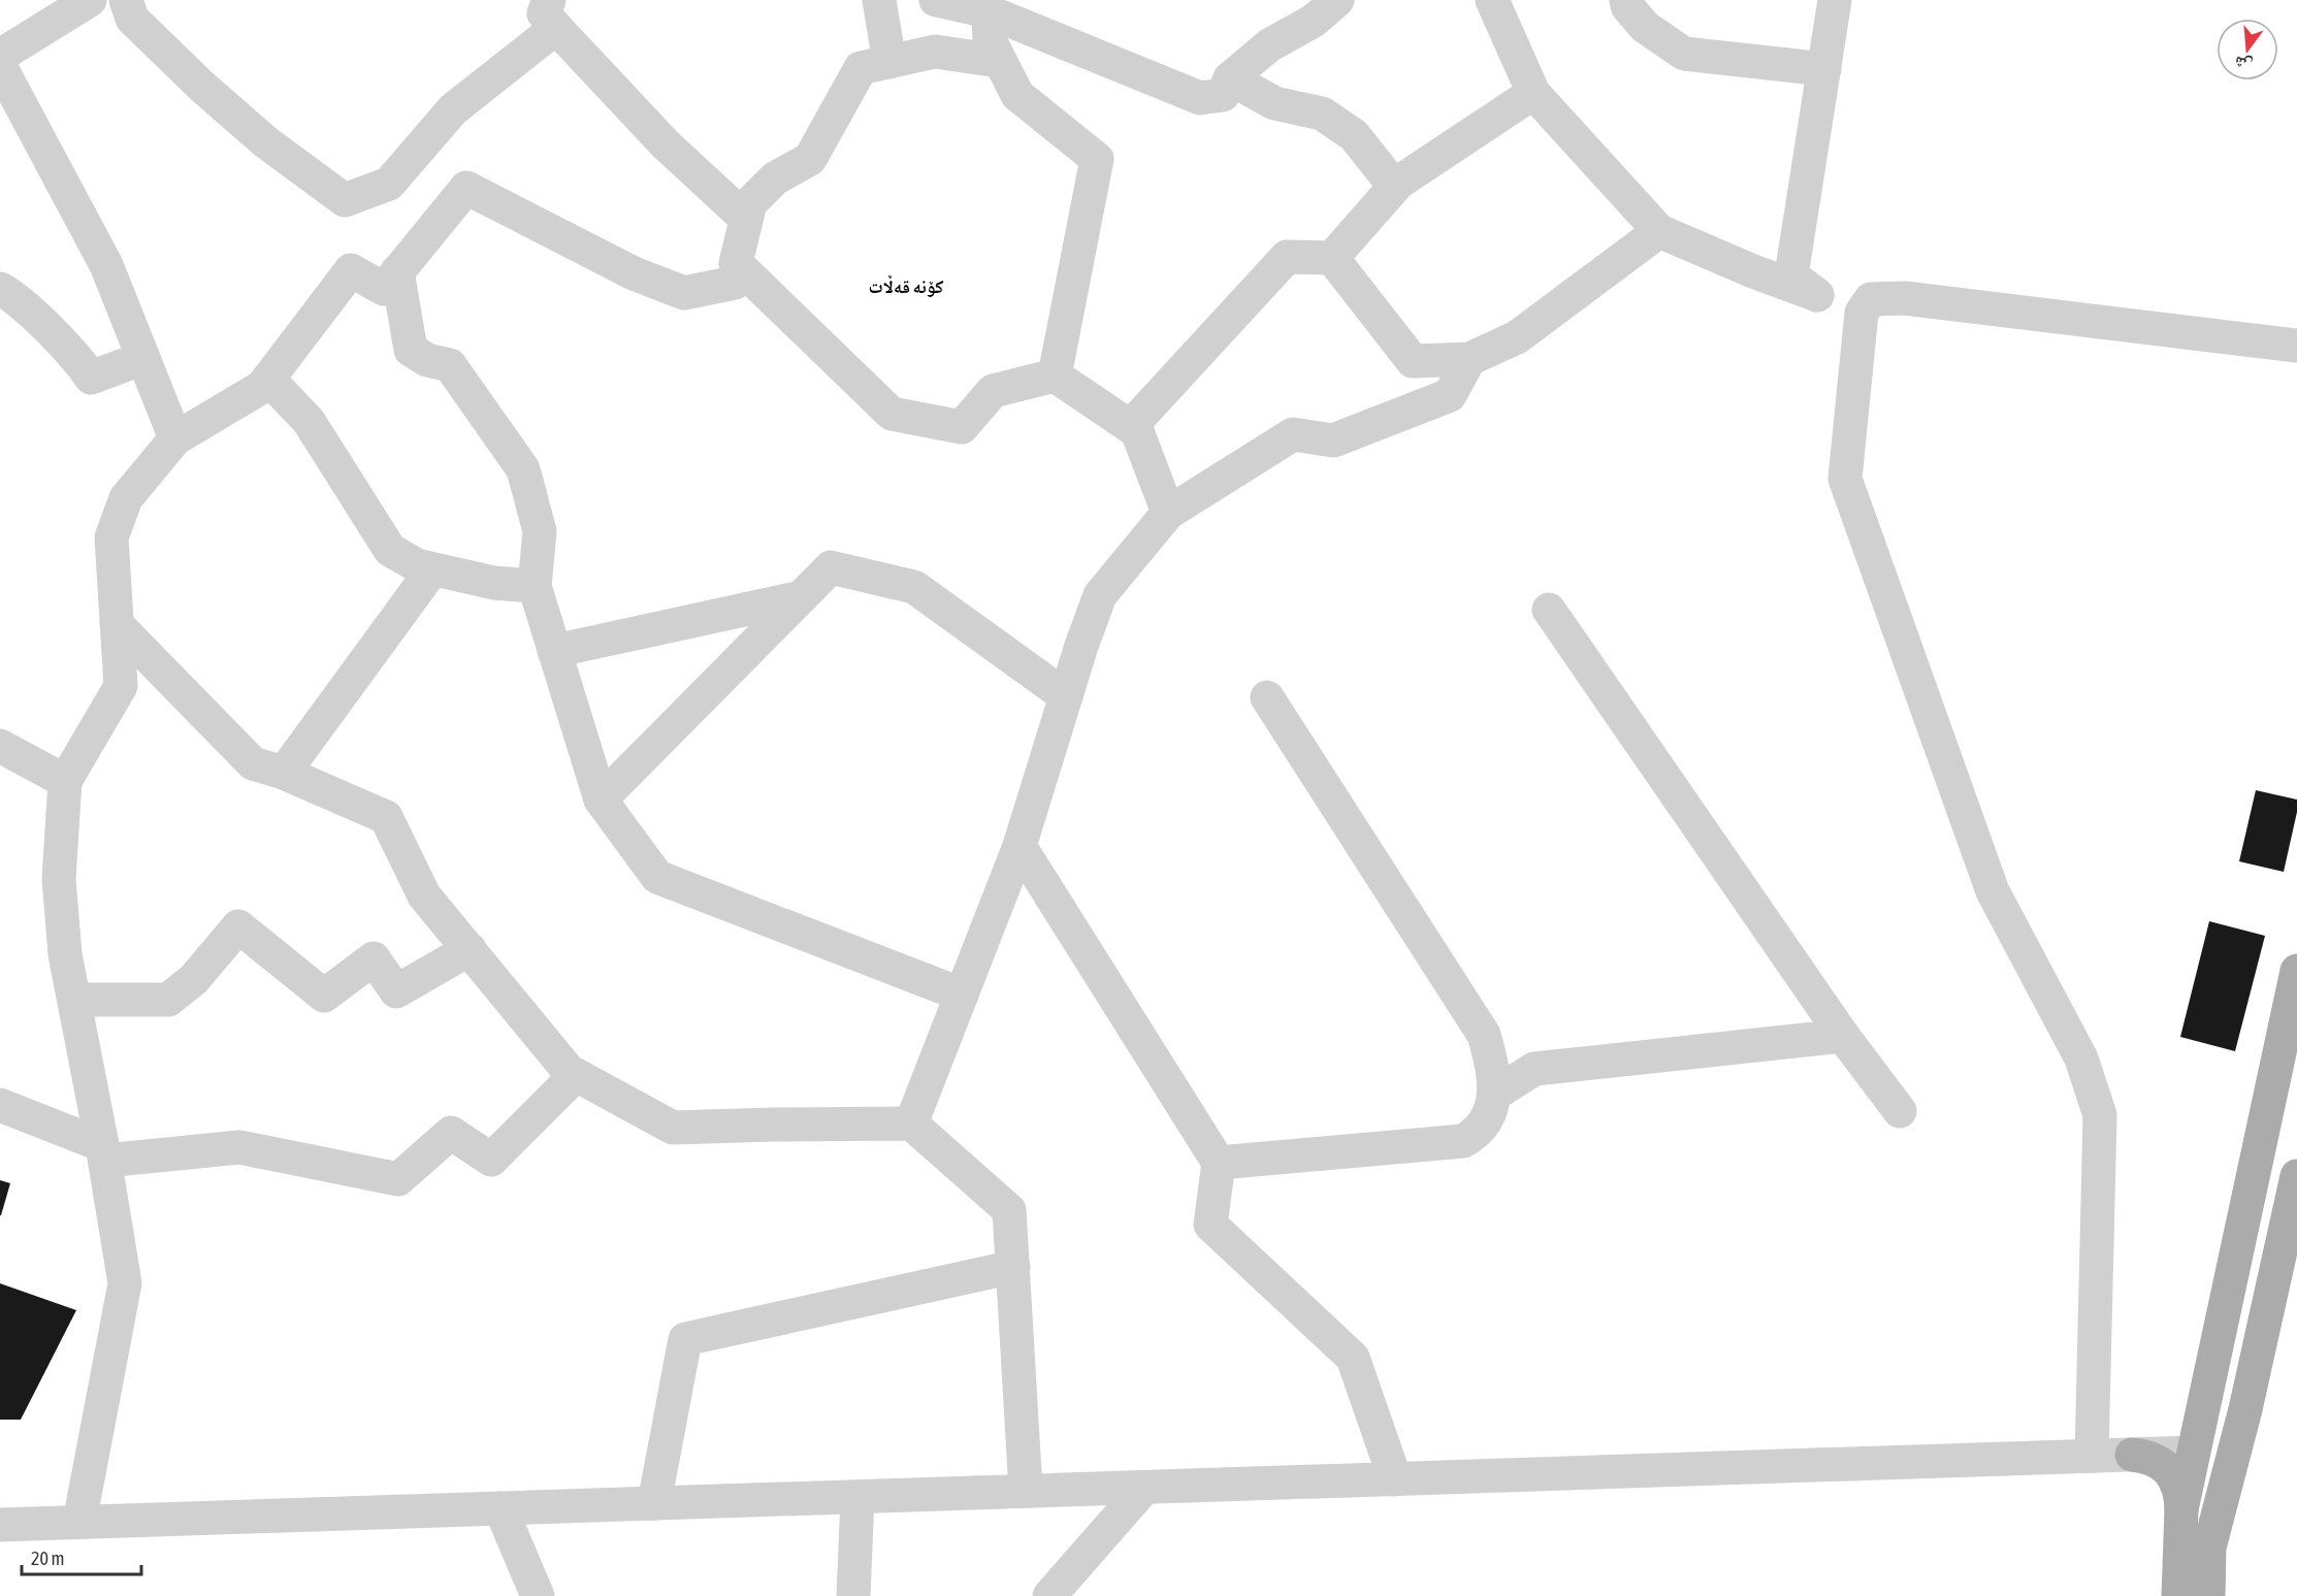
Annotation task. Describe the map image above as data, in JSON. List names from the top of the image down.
{
  "districts": ["کۆنە قەڵات"],
  "scale_bar": "20 m",
  "north": "bottom"
}
